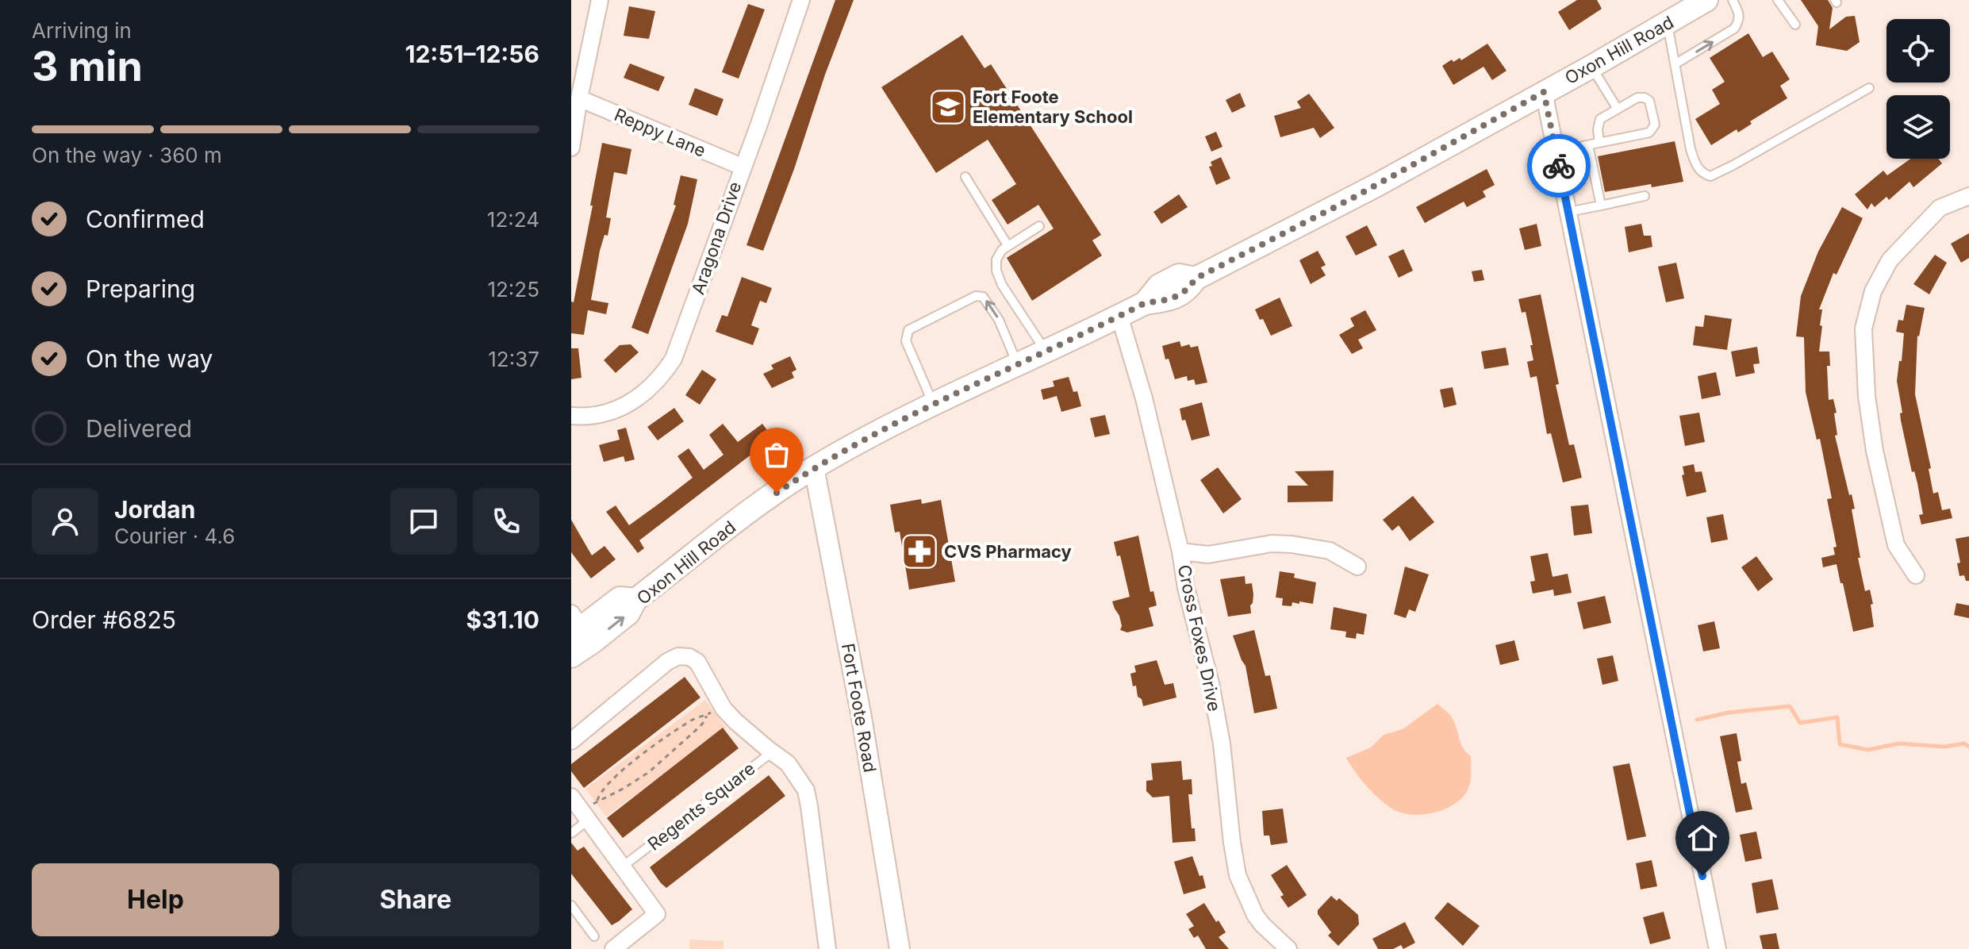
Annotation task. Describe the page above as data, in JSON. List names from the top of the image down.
{
  "streets": {
    "main road": ["Oxon Hill Road"],
    "street": [
      "Reppy Lane",
      "Aragona Drive",
      "Cross Foxes Drive",
      "Fort Foote Road",
      "Regents Square"
    ]
  },
  "crossings": [
    ["Oxon Hill Road", "Cross Foxes Drive"],
    ["Oxon Hill Road", "Fort Foote Road"],
    ["Reppy Lane", "Aragona Drive"]
  ],
  "places": {
    "school or university": ["Fort Foote Elementary School"],
    "pharmacy": ["CVS Pharmacy"]
  },
  "page": {
    "heading": ["3 min", "Arriving in", "12:51–12:56"],
    "panel": [
      "Jordan",
      "Courier · 4.6",
      "Order #6825",
      "$31.10"
    ],
    "bar": "On the way · 360 m",
    "list": [
      ["Confirmed", "12:24"],
      ["Preparing", "12:25"],
      ["On the way", "12:37"],
      "Delivered"
    ],
    "buttons": ["Help", "Share"]
  }
}
